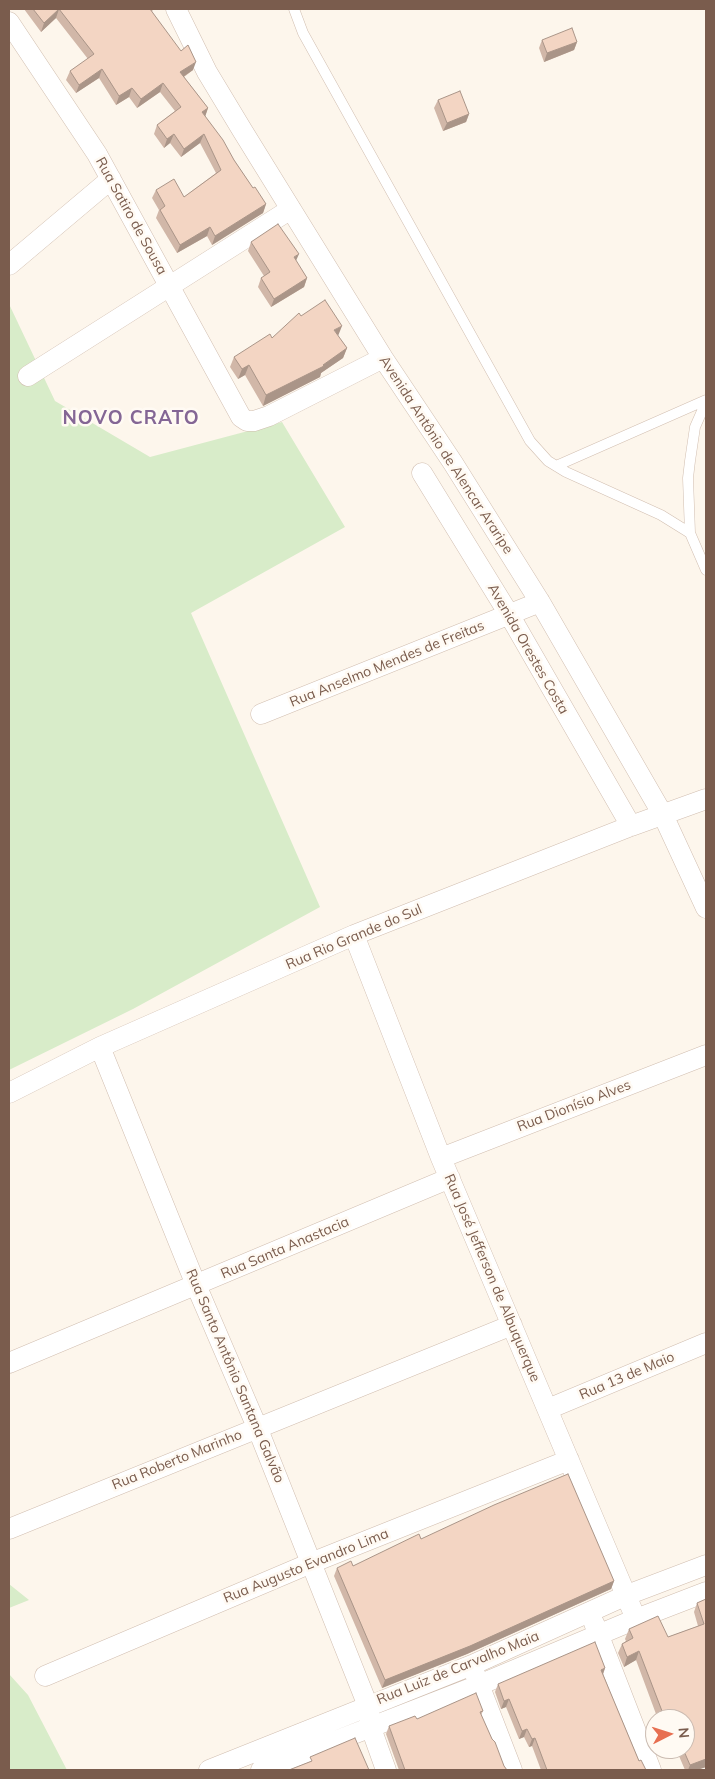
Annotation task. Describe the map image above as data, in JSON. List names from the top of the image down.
{
  "streets": {
    "street": [
      "Rua Satiro de Sousa",
      "Avenida Antônio de Alencar Araripe",
      "Avenida Orestes Costa",
      "Rua Anselmo Mendes de Freitas",
      "Rua Rio Grande do Sul",
      "Rua Dionísio Alves",
      "Rua Santa Anastacia",
      "Rua José Jefferson de Albuquerque",
      "Rua Santo Antônio Santana Galvão",
      "Rua 13 de Maio",
      "Rua Roberto Marinho",
      "Rua Augusto Evandro Lima",
      "Rua Luiz de Carvalho Maia"
    ]
  },
  "crossings": [
    ["Rua Satiro de Sousa", "Avenida Antônio de Alencar Araripe"],
    ["Avenida Antônio de Alencar Araripe", "Rua Anselmo Mendes de Freitas"],
    ["Avenida Antônio de Alencar Araripe", "Rua Rio Grande do Sul"],
    ["Avenida Orestes Costa", "Rua Anselmo Mendes de Freitas"],
    ["Avenida Orestes Costa", "Rua Rio Grande do Sul"],
    ["Rua Rio Grande do Sul", "Rua José Jefferson de Albuquerque"],
    ["Rua Rio Grande do Sul", "Rua Santo Antônio Santana Galvão"],
    ["Rua Dionísio Alves", "Rua José Jefferson de Albuquerque"],
    ["Rua Santa Anastacia", "Rua José Jefferson de Albuquerque"],
    ["Rua Santa Anastacia", "Rua Santo Antônio Santana Galvão"],
    ["Rua José Jefferson de Albuquerque", "Rua 13 de Maio"],
    ["Rua José Jefferson de Albuquerque", "Rua Roberto Marinho"],
    ["Rua José Jefferson de Albuquerque", "Rua Augusto Evandro Lima"],
    ["Rua José Jefferson de Albuquerque", "Rua Luiz de Carvalho Maia"],
    ["Rua Santo Antônio Santana Galvão", "Rua Roberto Marinho"],
    ["Rua Santo Antônio Santana Galvão", "Rua Augusto Evandro Lima"],
    ["Rua Santo Antônio Santana Galvão", "Rua Luiz de Carvalho Maia"]
  ],
  "districts": ["NOVO CRATO"],
  "north": "right"
}
